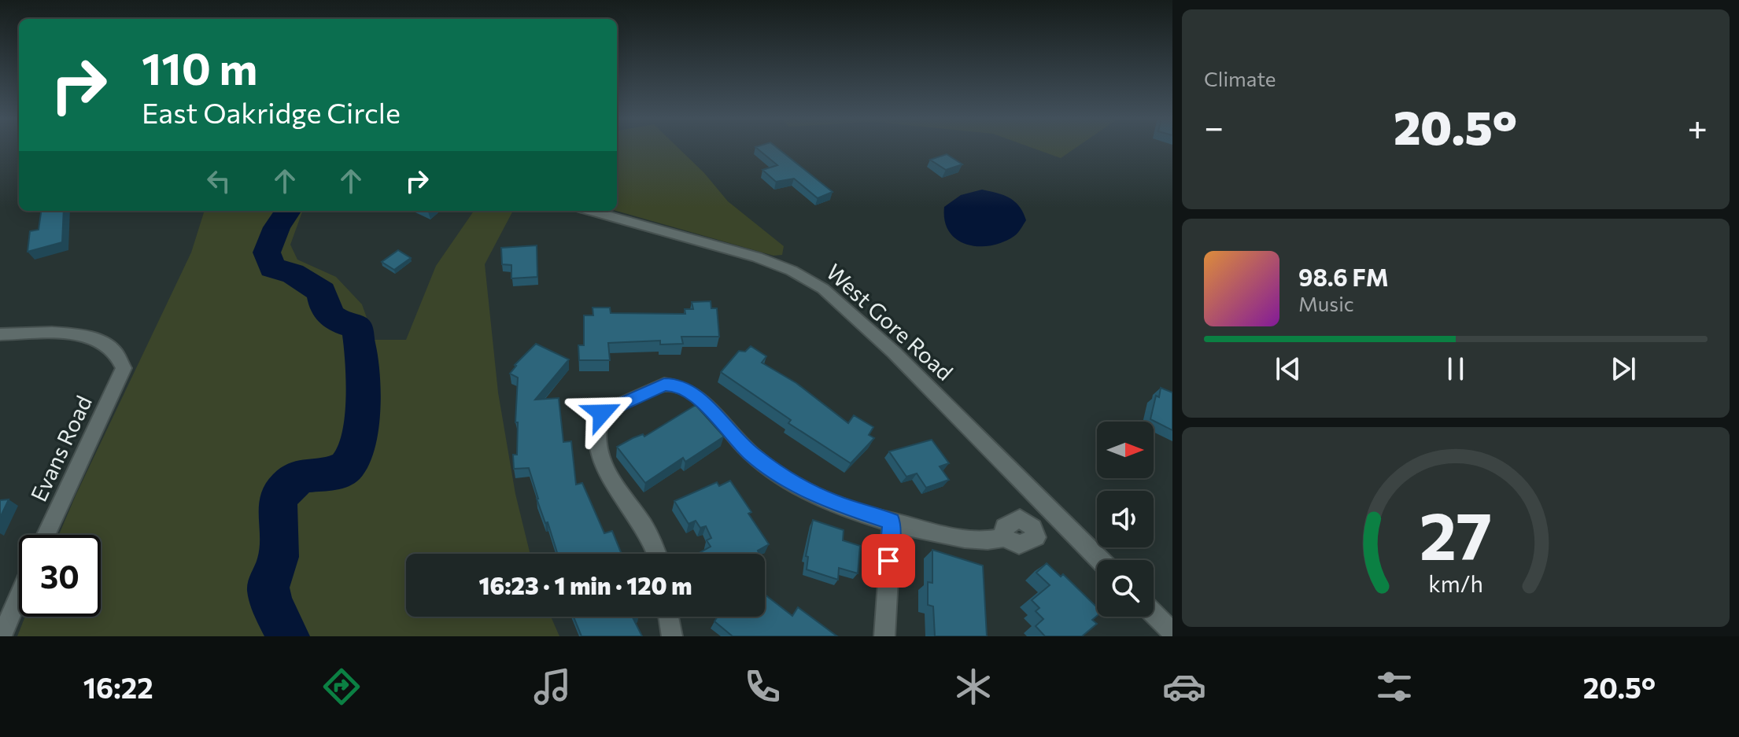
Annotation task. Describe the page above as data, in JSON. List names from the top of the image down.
{
  "streets": {
    "street": ["West Gore Road", "Evans Road"]
  },
  "north": "right",
  "page": {
    "tile": "Climate",
    "turn": ["110 m", "East Oakridge Circle"],
    "heat": ["−", "20.5°", "+"],
    "song": ["98.6 FM", "Music"],
    "limit": "30",
    "trip": "16:23 · 1 min · 120 m",
    "tabs": ["16:22", "20.5°"],
    "gauge": ["27", "km/h"]
  }
}
